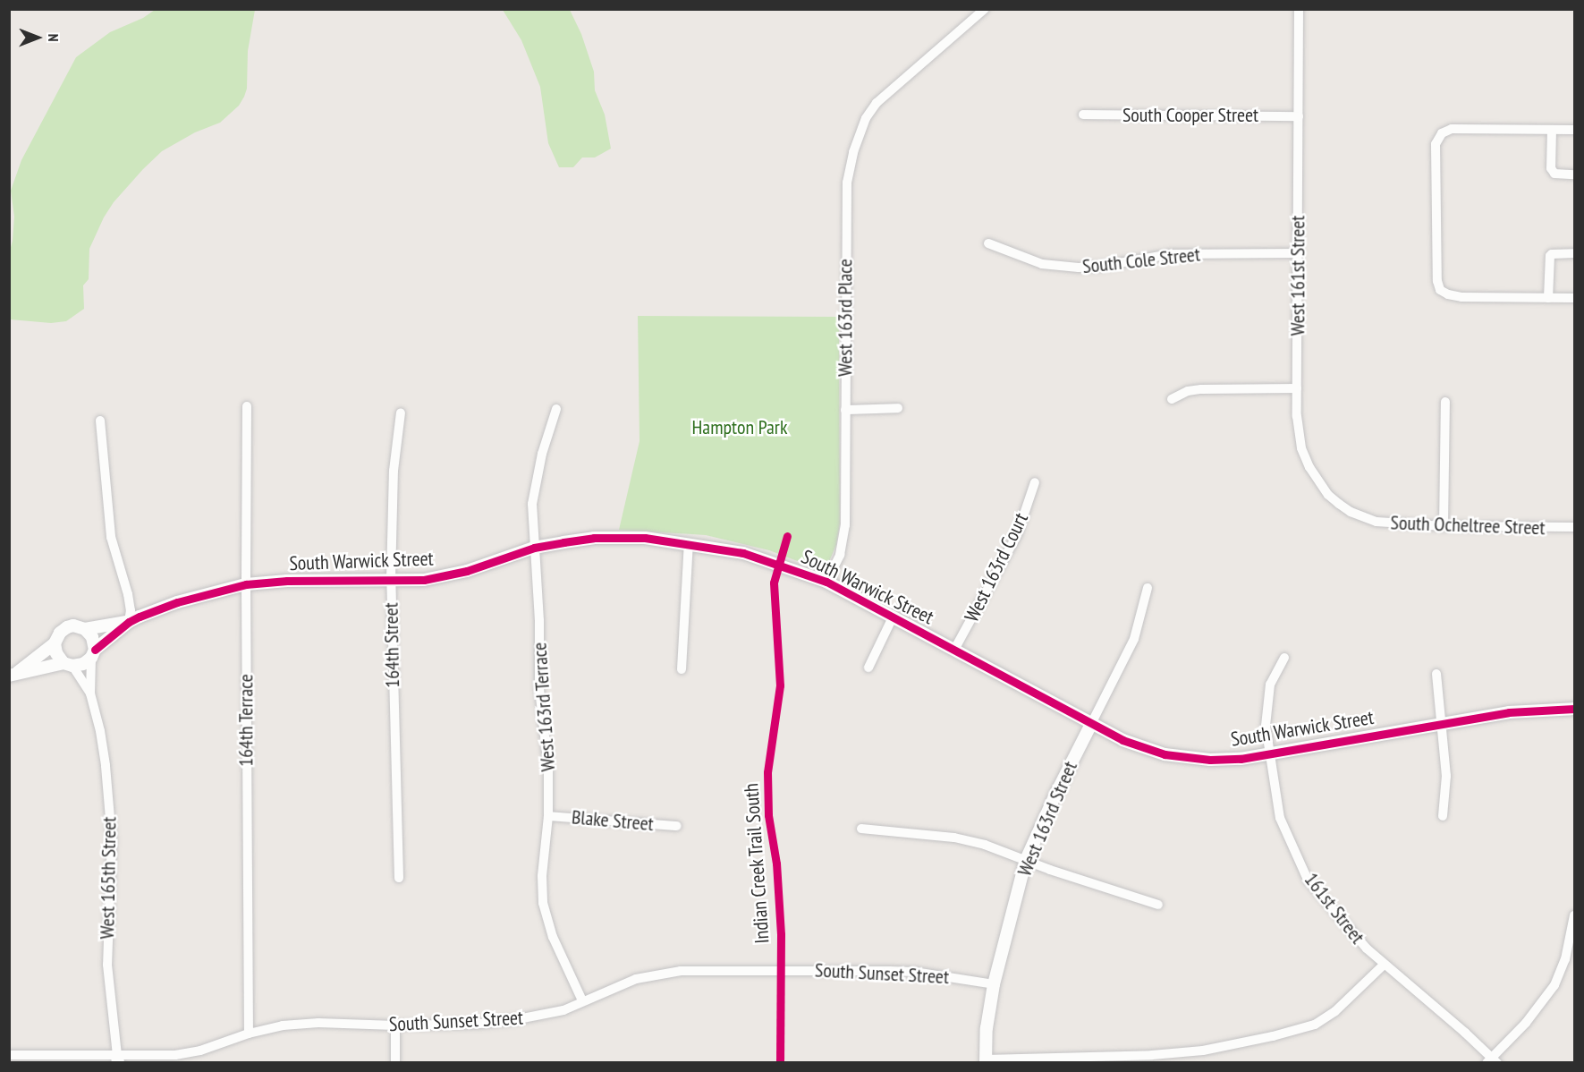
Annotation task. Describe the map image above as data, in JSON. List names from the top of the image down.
{
  "streets": {
    "street": [
      "South Cooper Street",
      "South Cole Street",
      "West 161st Street",
      "West 163rd Place",
      "South Ocheltree Street",
      "South Warwick Street",
      "West 163rd Court",
      "164th Street",
      "West 163rd Terrace",
      "164th Terrace",
      "West 163rd Street",
      "Blake Street",
      "West 165th Street",
      "161st Street",
      "South Sunset Street"
    ],
    "cycle path": ["Indian Creek Trail South"]
  },
  "crossings": [
    ["South Cooper Street", "West 161st Street"],
    ["South Cole Street", "West 161st Street"],
    ["West 161st Street", "South Ocheltree Street"],
    ["West 163rd Place", "South Warwick Street"],
    ["South Warwick Street", "West 163rd Court"],
    ["South Warwick Street", "164th Street"],
    ["South Warwick Street", "West 163rd Terrace"],
    ["South Warwick Street", "164th Terrace"],
    ["South Warwick Street", "West 163rd Street"],
    ["South Warwick Street", "161st Street"],
    ["West 163rd Terrace", "Blake Street"],
    ["West 163rd Terrace", "South Sunset Street"],
    ["164th Terrace", "South Sunset Street"],
    ["West 163rd Street", "South Sunset Street"],
    ["West 165th Street", "South Sunset Street"]
  ],
  "parks": ["Hampton Park"],
  "north": "right"
}
